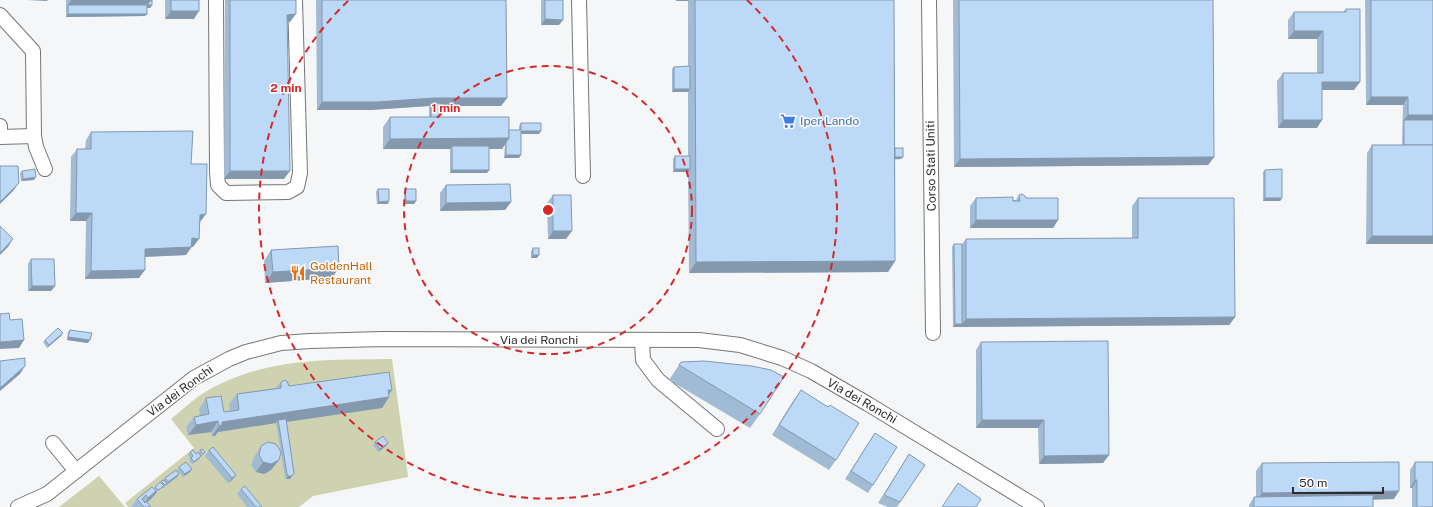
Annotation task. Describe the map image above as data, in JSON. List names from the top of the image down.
{
  "streets": {
    "street": ["Corso Stati Uniti", "Via dei Ronchi"]
  },
  "places": {
    "supermarket": ["Iper Lando"],
    "restaurant": ["GoldenHall Restaurant"]
  },
  "scale_bar": "50 m",
  "rings": ["2 min", "1 min"]
}
